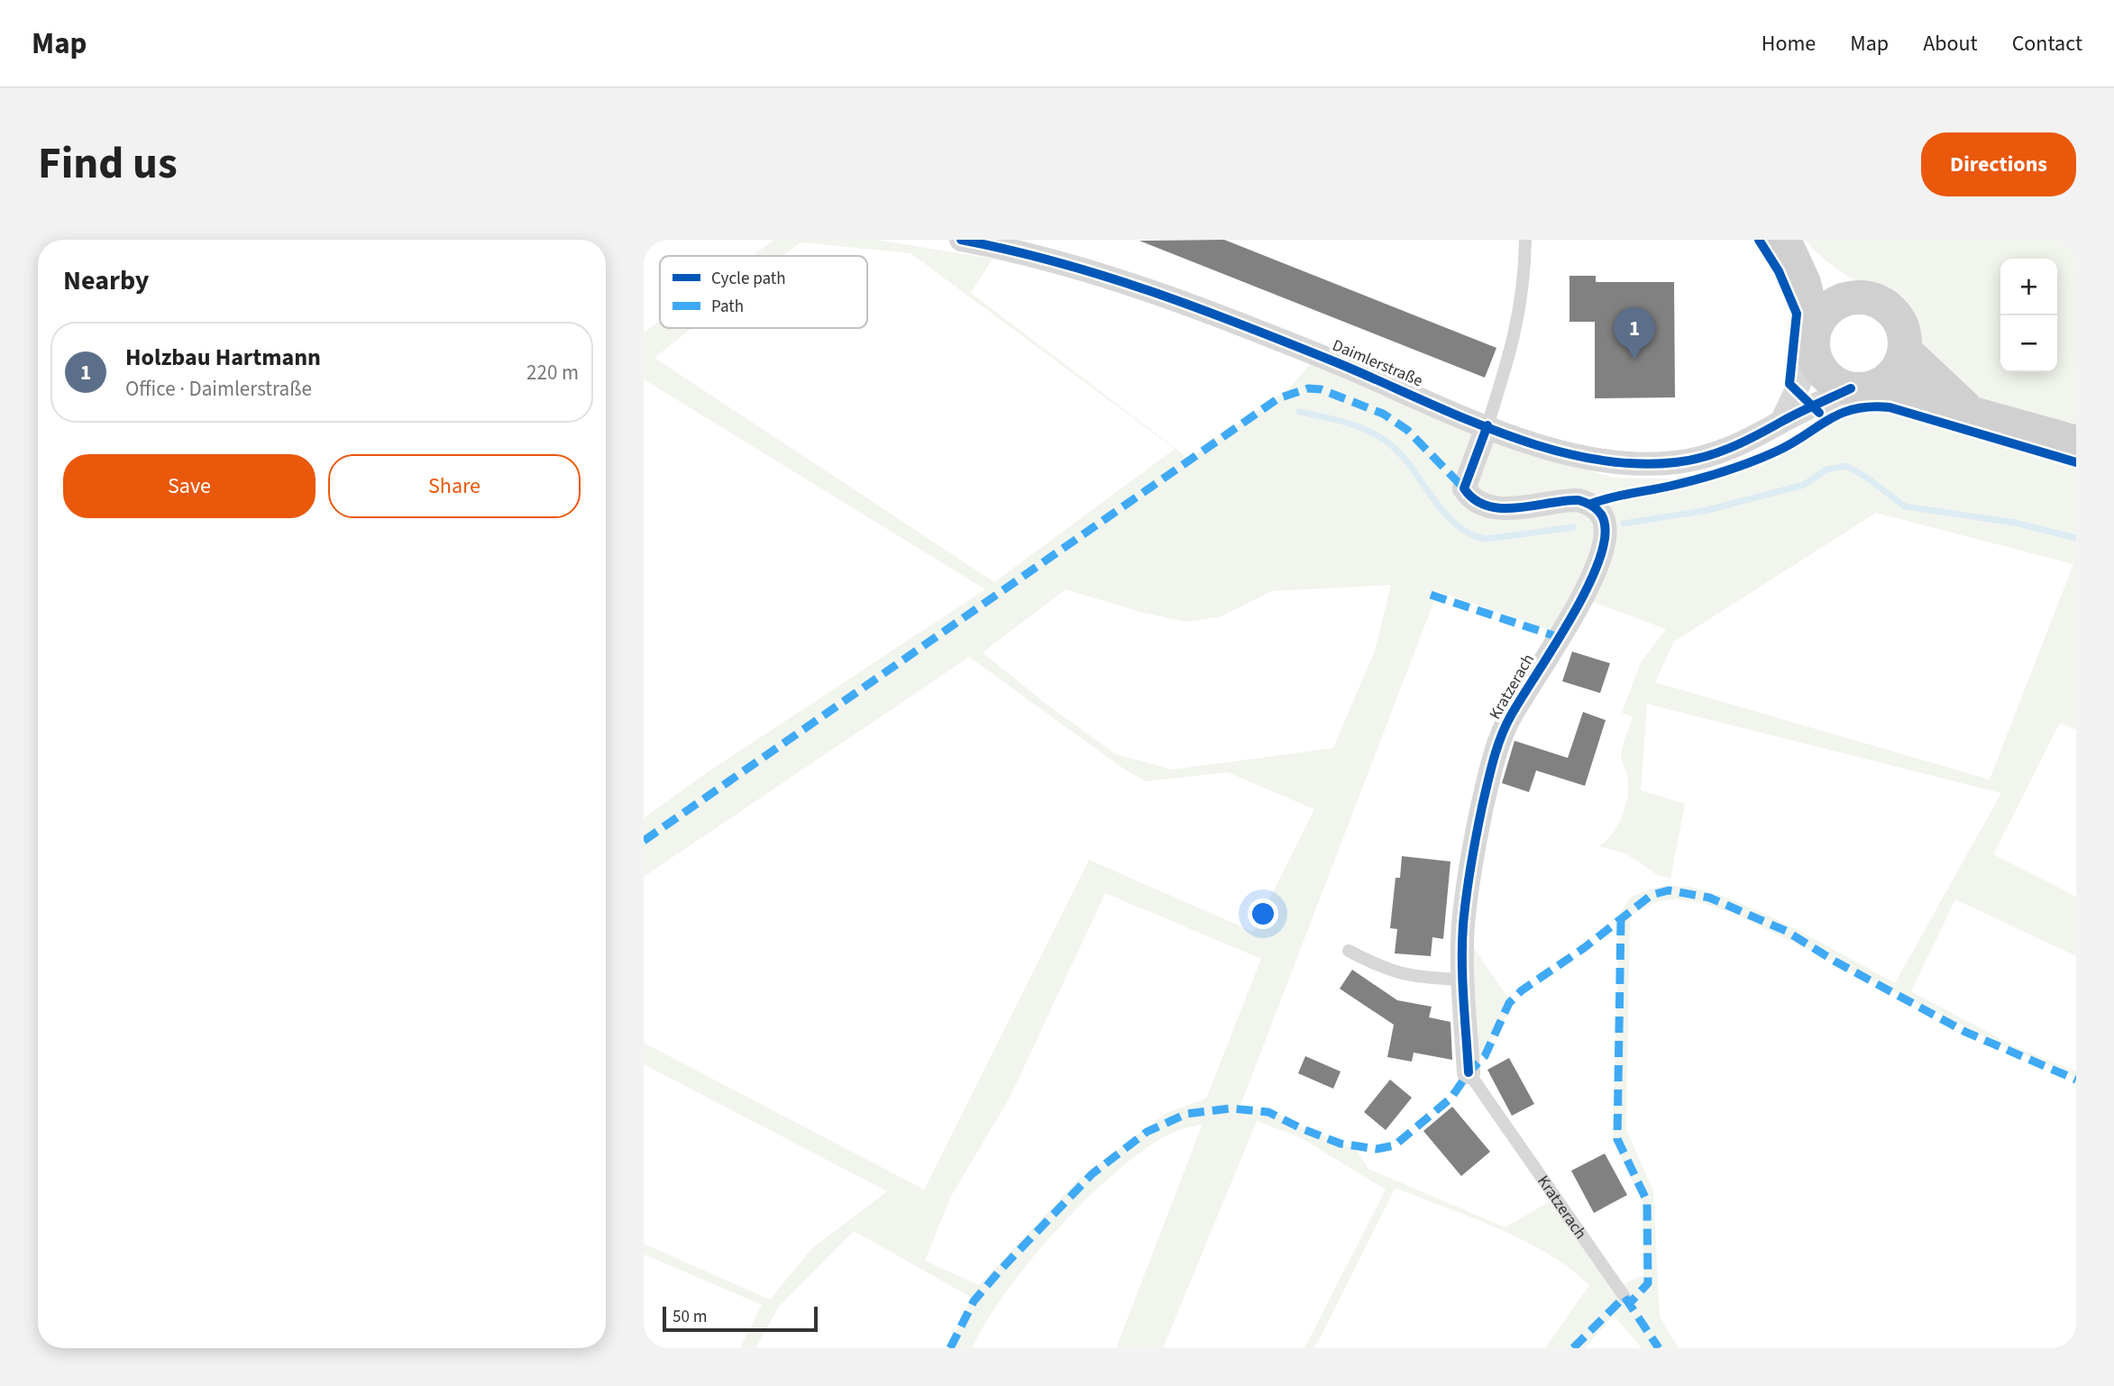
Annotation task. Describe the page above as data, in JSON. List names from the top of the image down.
{
  "streets": {
    "street": ["Daimlerstraße", "Kratzerach"]
  },
  "crossings": [
    ["Daimlerstraße", "Kratzerach"]
  ],
  "legend": ["Cycle path", "Path"],
  "scale_bar": "50 m",
  "page": {
    "header": "Map",
    "nav": [
      "Home",
      "Map",
      "About",
      "Contact"
    ],
    "title": "Find us",
    "buttons": [
      "Directions",
      ["Save", "Share"]
    ],
    "heading": "Nearby",
    "map_buttons": ["+", "−"],
    "pins": "1",
    "list": [
      {
        "mark": "1",
        "name": "Holzbau Hartmann",
        "note": "Office · Daimlerstraße",
        "value": "220 m"
      }
    ],
    "scale": "50 m"
  }
}
